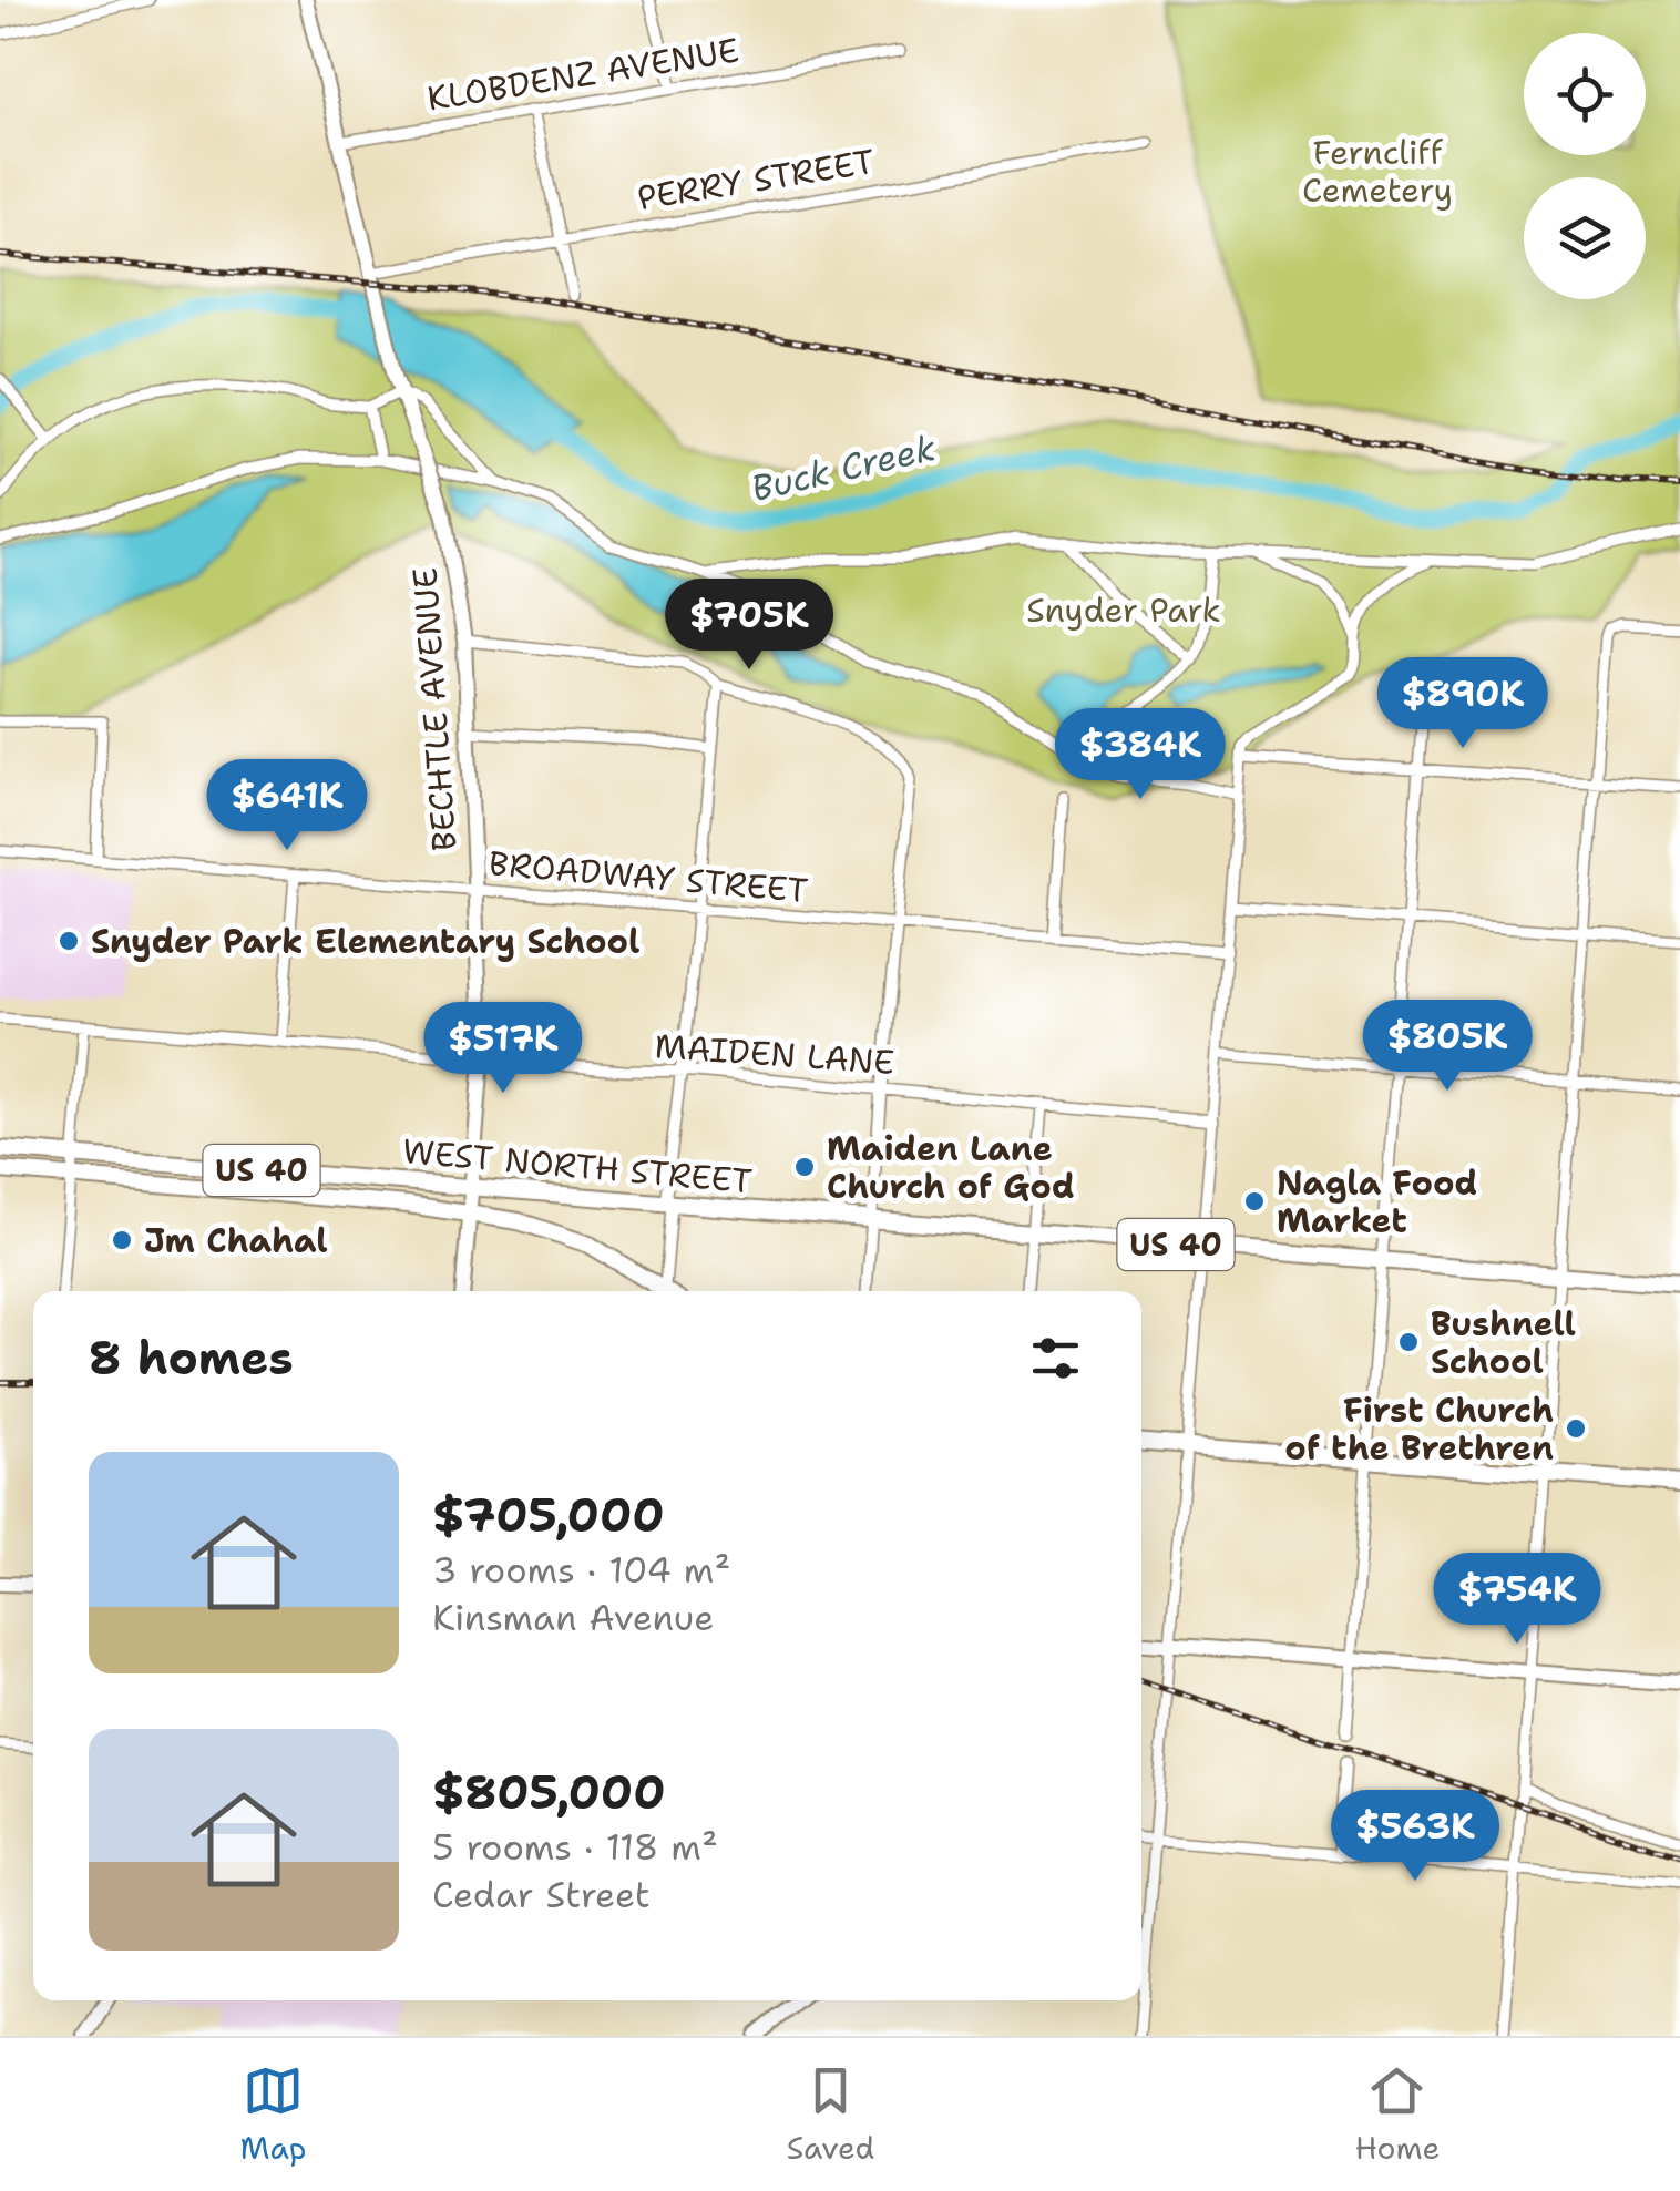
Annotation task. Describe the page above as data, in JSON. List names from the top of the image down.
{
  "streets": {
    "main road": ["BECHTLE AVENUE", "WEST NORTH STREET", "US 40"],
    "street": [
      "KLOBDENZ AVENUE",
      "PERRY STREET",
      "BROADWAY STREET",
      "MAIDEN LANE"
    ]
  },
  "crossings": [
    ["KLOBDENZ AVENUE", "BECHTLE AVENUE"],
    ["PERRY STREET", "BECHTLE AVENUE"],
    ["BECHTLE AVENUE", "BROADWAY STREET"],
    ["BECHTLE AVENUE", "MAIDEN LANE"],
    ["BECHTLE AVENUE", "WEST NORTH STREET"],
    ["BECHTLE AVENUE", "US 40"],
    ["WEST NORTH STREET", "US 40"]
  ],
  "water": ["Buck Creek"],
  "parks": ["Ferncliff Cemetery", "Snyder Park"],
  "places": [
    "Snyder Park Elementary School",
    "Maiden Lane Church of God",
    "Nagla Food Market",
    "Jm Chahal",
    "Bushnell School",
    "First Church of the Brethren"
  ],
  "page": {
    "price": [
      "$705K",
      "$890K",
      "$384K",
      "$641K",
      "$805K",
      "$517K",
      "$754K",
      "$563K"
    ],
    "heading": "8 homes",
    "list": [
      {
        "name": "$705,000",
        "note": "3 rooms · 104 m² · Kinsman Avenue"
      },
      {
        "name": "$805,000",
        "note": "5 rooms · 118 m² · Cedar Street"
      }
    ],
    "tabs": ["Map", "Saved", "Home"]
  }
}
